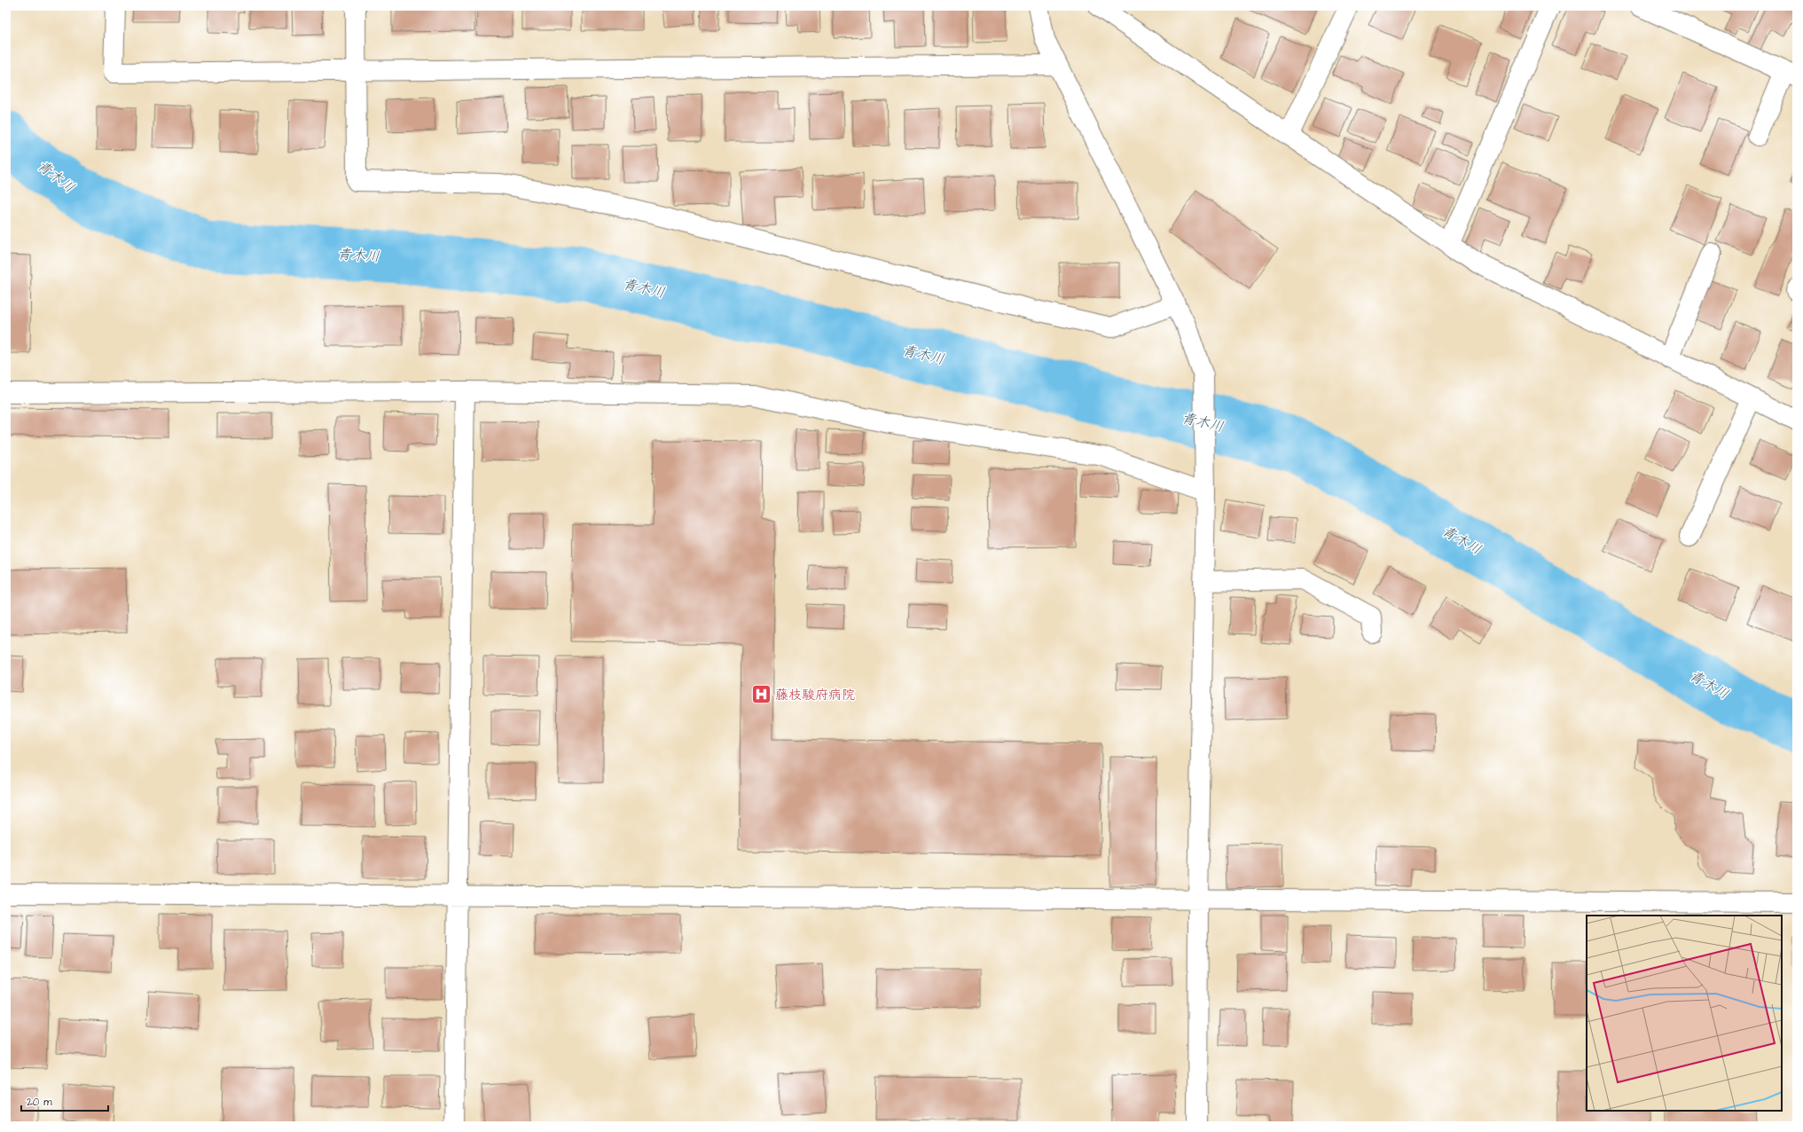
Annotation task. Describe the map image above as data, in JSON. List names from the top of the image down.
{
  "water": ["青木川"],
  "places": {
    "hospital": ["藤枝駿府病院"]
  },
  "scale_bar": "20 m"
}
